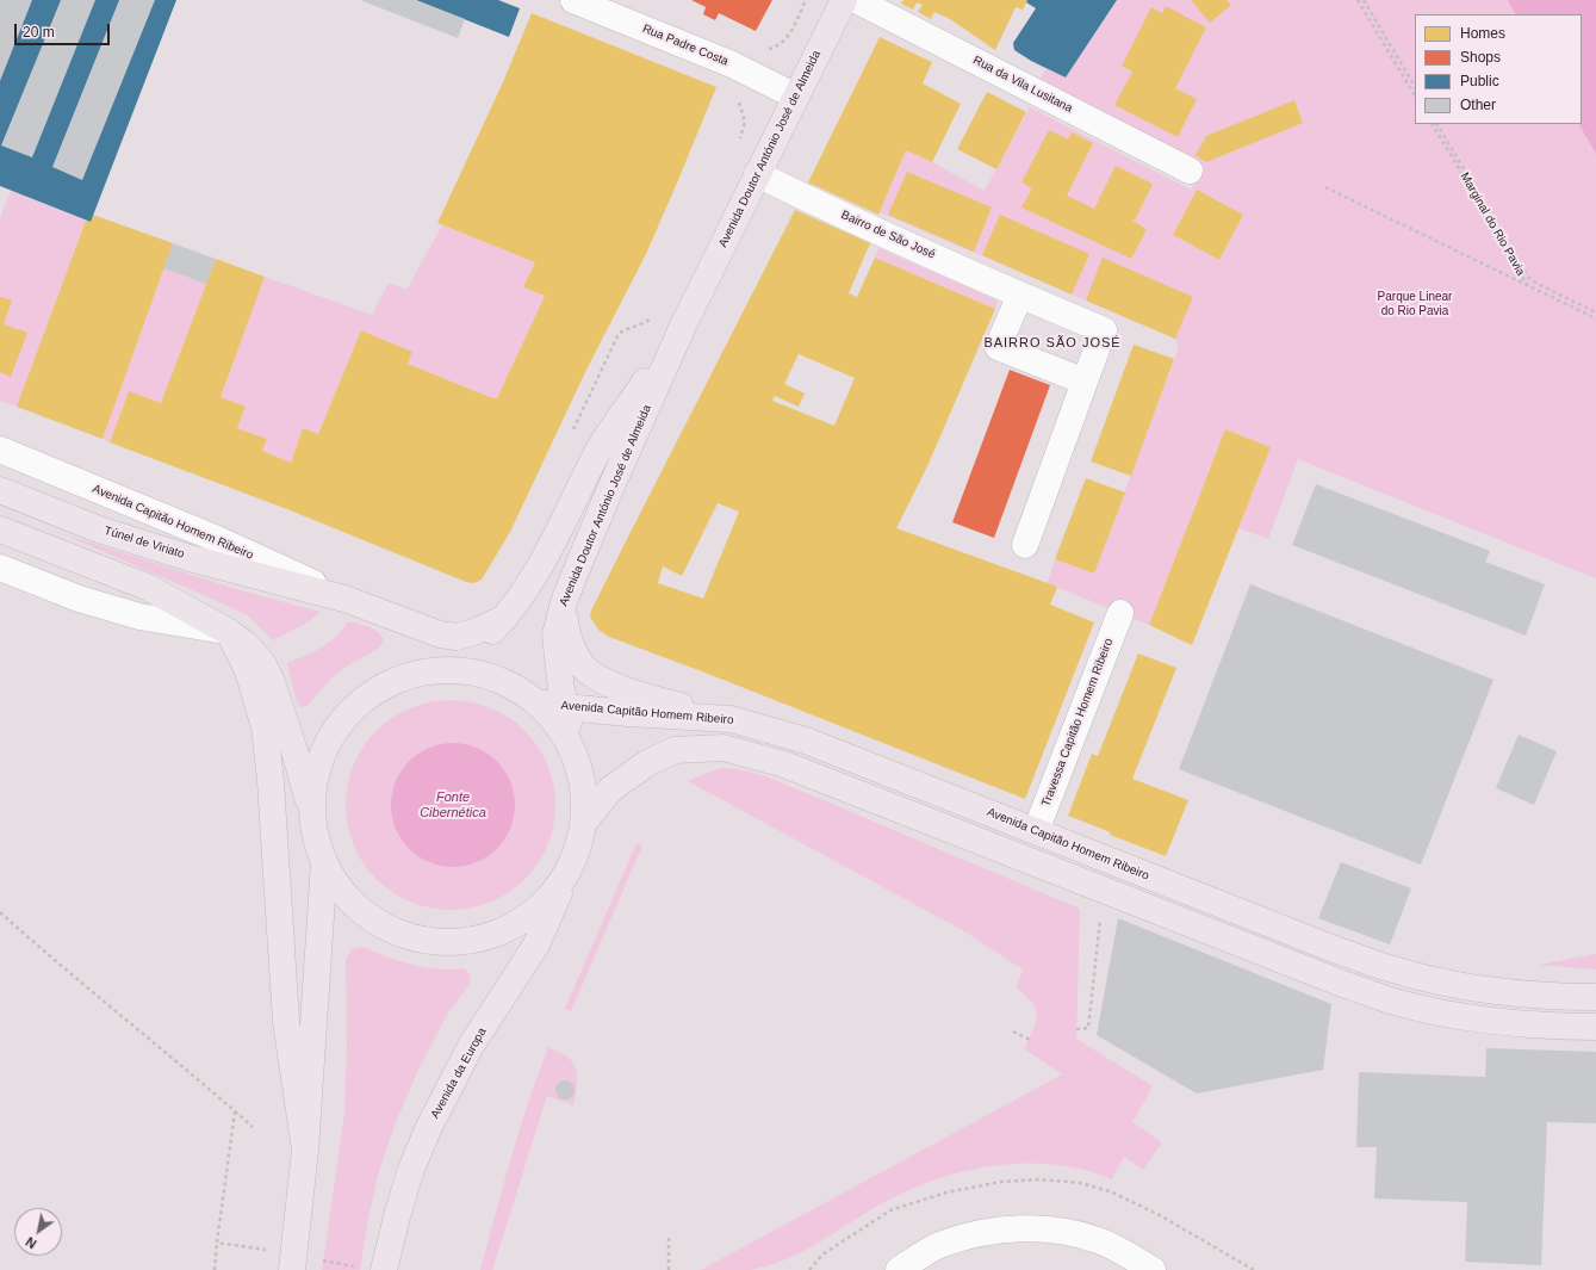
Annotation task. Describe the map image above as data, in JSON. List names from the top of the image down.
{
  "streets": {
    "main road": [
      "Avenida Doutor António José de Almeida",
      "Avenida Capitão Homem Ribeiro",
      "Túnel de Viriato",
      "Avenida da Europa"
    ],
    "street": [
      "Rua Padre Costa",
      "Rua da Vila Lusitana",
      "Bairro de São José",
      "Travessa Capitão Homem Ribeiro"
    ],
    "path": ["Marginal do Rio Pavia"]
  },
  "crossings": [
    ["Rua Padre Costa", "Avenida Doutor António José de Almeida"],
    ["Avenida Doutor António José de Almeida", "Bairro de São José"],
    ["Avenida Doutor António José de Almeida", "Avenida Capitão Homem Ribeiro"],
    ["Avenida Capitão Homem Ribeiro", "Túnel de Viriato"],
    ["Avenida Capitão Homem Ribeiro", "Travessa Capitão Homem Ribeiro"]
  ],
  "districts": ["BAIRRO SÃO JOSÉ"],
  "water": ["Fonte Cibernética"],
  "parks": ["Parque Linear do Rio Pavia"],
  "legend": [
    "Homes",
    "Shops",
    "Public",
    "Other"
  ],
  "scale_bar": "20 m",
  "north": "bottom left"
}
